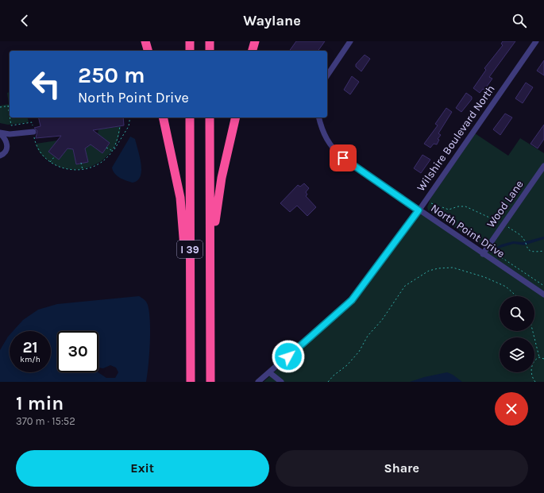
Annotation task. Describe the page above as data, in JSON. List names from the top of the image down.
{
  "streets": {
    "highway": ["I 39"],
    "street": ["Wilshire Boulevard North", "Wood Lane", "North Point Drive"]
  },
  "crossings": [
    ["Wilshire Boulevard North", "North Point Drive"],
    ["Wood Lane", "North Point Drive"]
  ],
  "page": {
    "header": "Waylane",
    "turn": ["250 m", "North Point Drive"],
    "speed": "21 km/h",
    "limit": "30",
    "heading": ["1 min", "370 m · 15:52"],
    "buttons": ["Exit", "Share"]
  }
}
